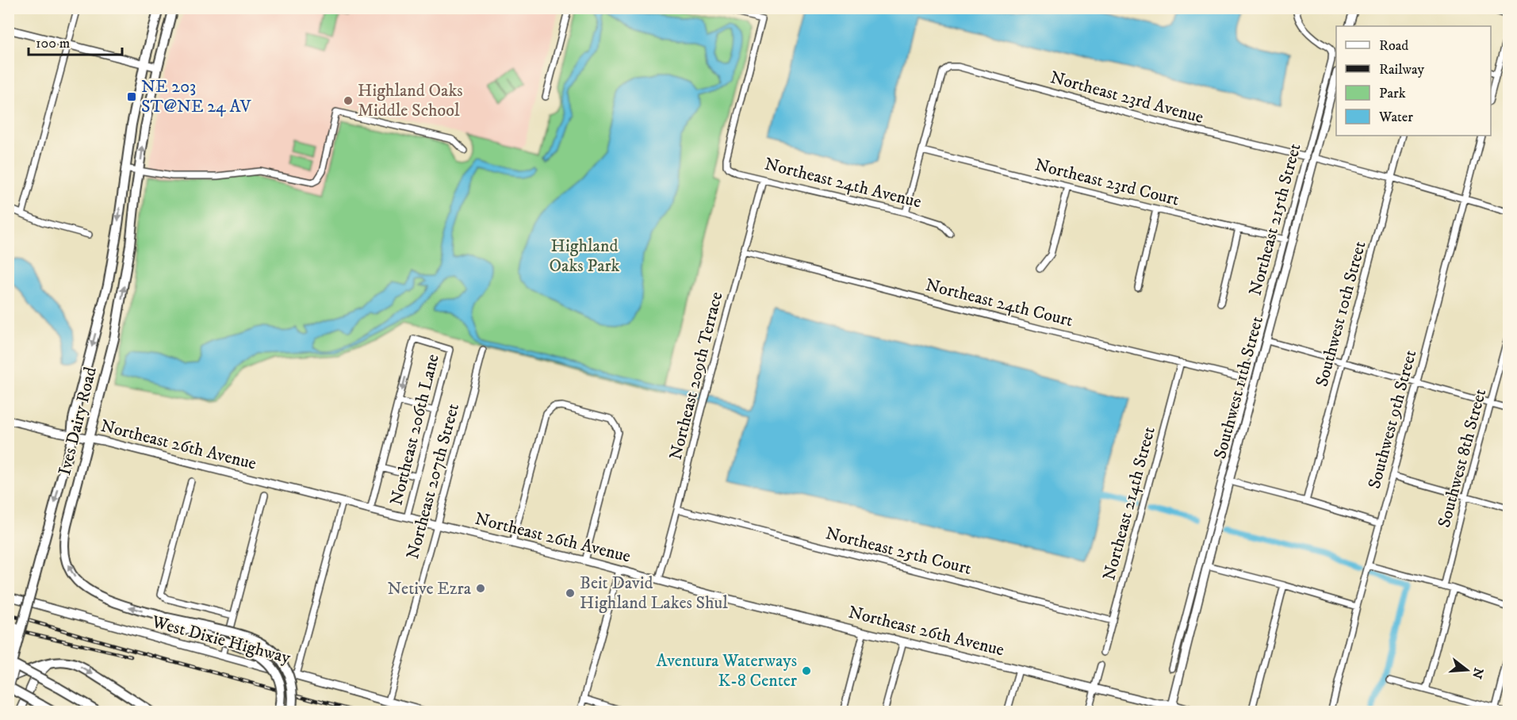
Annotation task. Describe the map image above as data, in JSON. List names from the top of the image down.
{
  "streets": {
    "main road": ["Ives Dairy Road"],
    "street": [
      "Northeast 23rd Avenue",
      "Northeast 23rd Court",
      "Northeast 24th Avenue",
      "Northeast 215th Street",
      "Northeast 24th Court",
      "Southwest 10th Street",
      "Northeast 209th Terrace",
      "Southwest 11th Street",
      "Southwest 9th Street",
      "Northeast 206th Lane",
      "Northeast 26th Avenue",
      "Southwest 8th Street",
      "Northeast 207th Street",
      "Northeast 214th Street",
      "Northeast 25th Court",
      "West Dixie Highway"
    ]
  },
  "crossings": [
    ["Northeast 23rd Avenue", "Northeast 23rd Court"],
    ["Northeast 23rd Avenue", "Northeast 215th Street"],
    ["Northeast 23rd Avenue", "Southwest 10th Street"],
    ["Northeast 23rd Avenue", "Southwest 11th Street"],
    ["Northeast 23rd Avenue", "Southwest 9th Street"],
    ["Northeast 23rd Court", "Northeast 215th Street"],
    ["Northeast 24th Avenue", "Northeast 209th Terrace"],
    ["Northeast 215th Street", "Northeast 24th Court"],
    ["Northeast 215th Street", "Southwest 11th Street"],
    ["Northeast 24th Court", "Northeast 209th Terrace"],
    ["Northeast 24th Court", "Northeast 214th Street"],
    ["Northeast 209th Terrace", "Northeast 26th Avenue"],
    ["Northeast 209th Terrace", "Northeast 25th Court"],
    ["Southwest 11th Street", "Northeast 26th Avenue"],
    ["Ives Dairy Road", "Northeast 26th Avenue"],
    ["Northeast 206th Lane", "Northeast 26th Avenue"],
    ["Northeast 26th Avenue", "Northeast 207th Street"],
    ["Northeast 207th Street", "West Dixie Highway"],
    ["Northeast 214th Street", "Northeast 25th Court"]
  ],
  "parks": ["Highland Oaks Park"],
  "places": {
    "transit": ["NE 203 ST@NE 24 AV"],
    "other": [
      "Highland Oaks Middle School",
      "Netive Ezra",
      "Beit David Highland Lakes Shul",
      "Aventura Waterways K-8 Center"
    ]
  },
  "legend": [
    "Road",
    "Railway",
    "Park",
    "Water"
  ],
  "scale_bar": "100 m",
  "north": "right"
}
